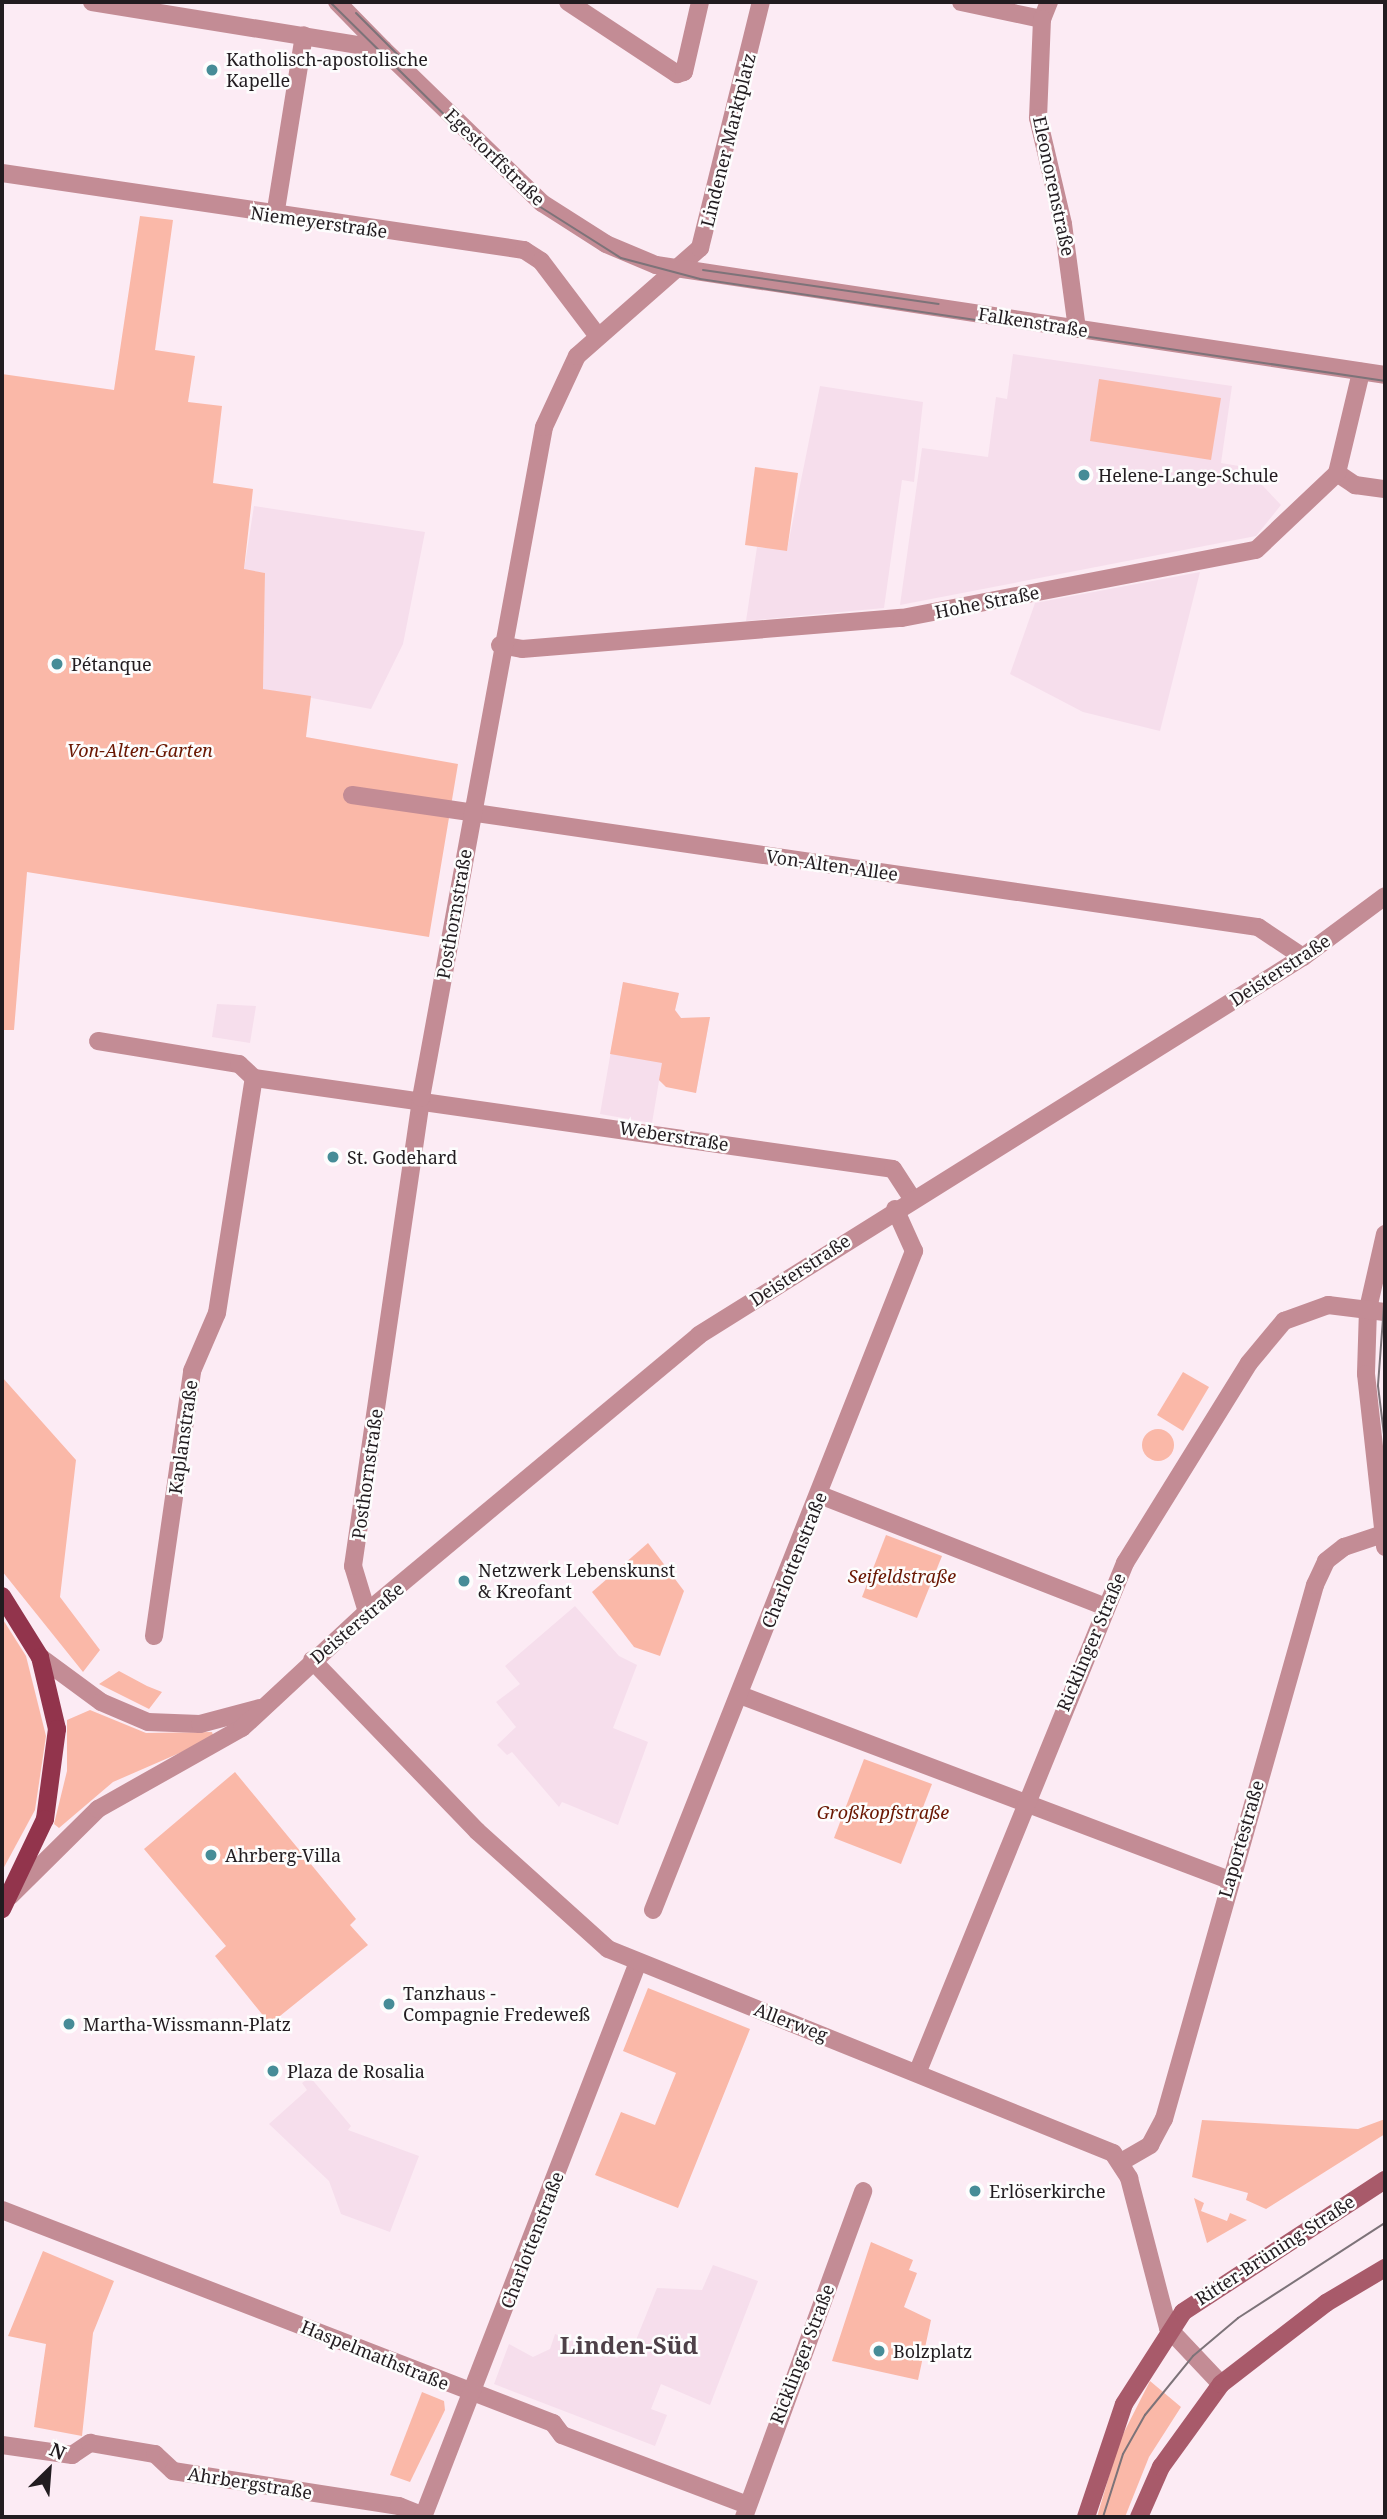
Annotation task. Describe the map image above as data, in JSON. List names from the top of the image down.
{
  "streets": {
    "main road": ["Ritter-Brüning-Straße"],
    "street": [
      "Lindener Marktplatz",
      "Egestorffstraße",
      "Eleonorenstraße",
      "Niemeyerstraße",
      "Falkenstraße",
      "Hohe Straße",
      "Von-Alten-Allee",
      "Posthornstraße",
      "Deisterstraße",
      "Weberstraße",
      "Kaplanstraße",
      "Charlottenstraße",
      "Ricklinger Straße",
      "Laportestraße",
      "Allerweg",
      "Haspelmathstraße",
      "Ahrbergstraße"
    ]
  },
  "crossings": [
    ["Lindener Marktplatz", "Egestorffstraße"],
    ["Lindener Marktplatz", "Falkenstraße"],
    ["Lindener Marktplatz", "Posthornstraße"],
    ["Egestorffstraße", "Falkenstraße"],
    ["Egestorffstraße", "Posthornstraße"],
    ["Eleonorenstraße", "Falkenstraße"],
    ["Niemeyerstraße", "Posthornstraße"],
    ["Falkenstraße", "Posthornstraße"],
    ["Hohe Straße", "Posthornstraße"],
    ["Von-Alten-Allee", "Posthornstraße"],
    ["Von-Alten-Allee", "Deisterstraße"],
    ["Posthornstraße", "Deisterstraße"],
    ["Posthornstraße", "Weberstraße"],
    ["Deisterstraße", "Weberstraße"],
    ["Deisterstraße", "Charlottenstraße"],
    ["Deisterstraße", "Allerweg"],
    ["Weberstraße", "Kaplanstraße"],
    ["Charlottenstraße", "Allerweg"],
    ["Charlottenstraße", "Haspelmathstraße"],
    ["Charlottenstraße", "Ahrbergstraße"],
    ["Ricklinger Straße", "Allerweg"],
    ["Ricklinger Straße", "Haspelmathstraße"],
    ["Laportestraße", "Allerweg"]
  ],
  "districts": ["Linden-Süd"],
  "parks": ["Von-Alten-Garten", "Seifeldstraße", "Großkopfstraße"],
  "places": [
    "Katholisch-apostolische Kapelle",
    "Helene-Lange-Schule",
    "Pétanque",
    "St. Godehard",
    "Netzwerk Lebenskunst & Kreofant",
    "Ahrberg-Villa",
    "Tanzhaus - Compagnie Fredeweß",
    "Martha-Wissmann-Platz",
    "Plaza de Rosalia",
    "Erlöserkirche",
    "Bolzplatz"
  ],
  "north": "top right"
}
